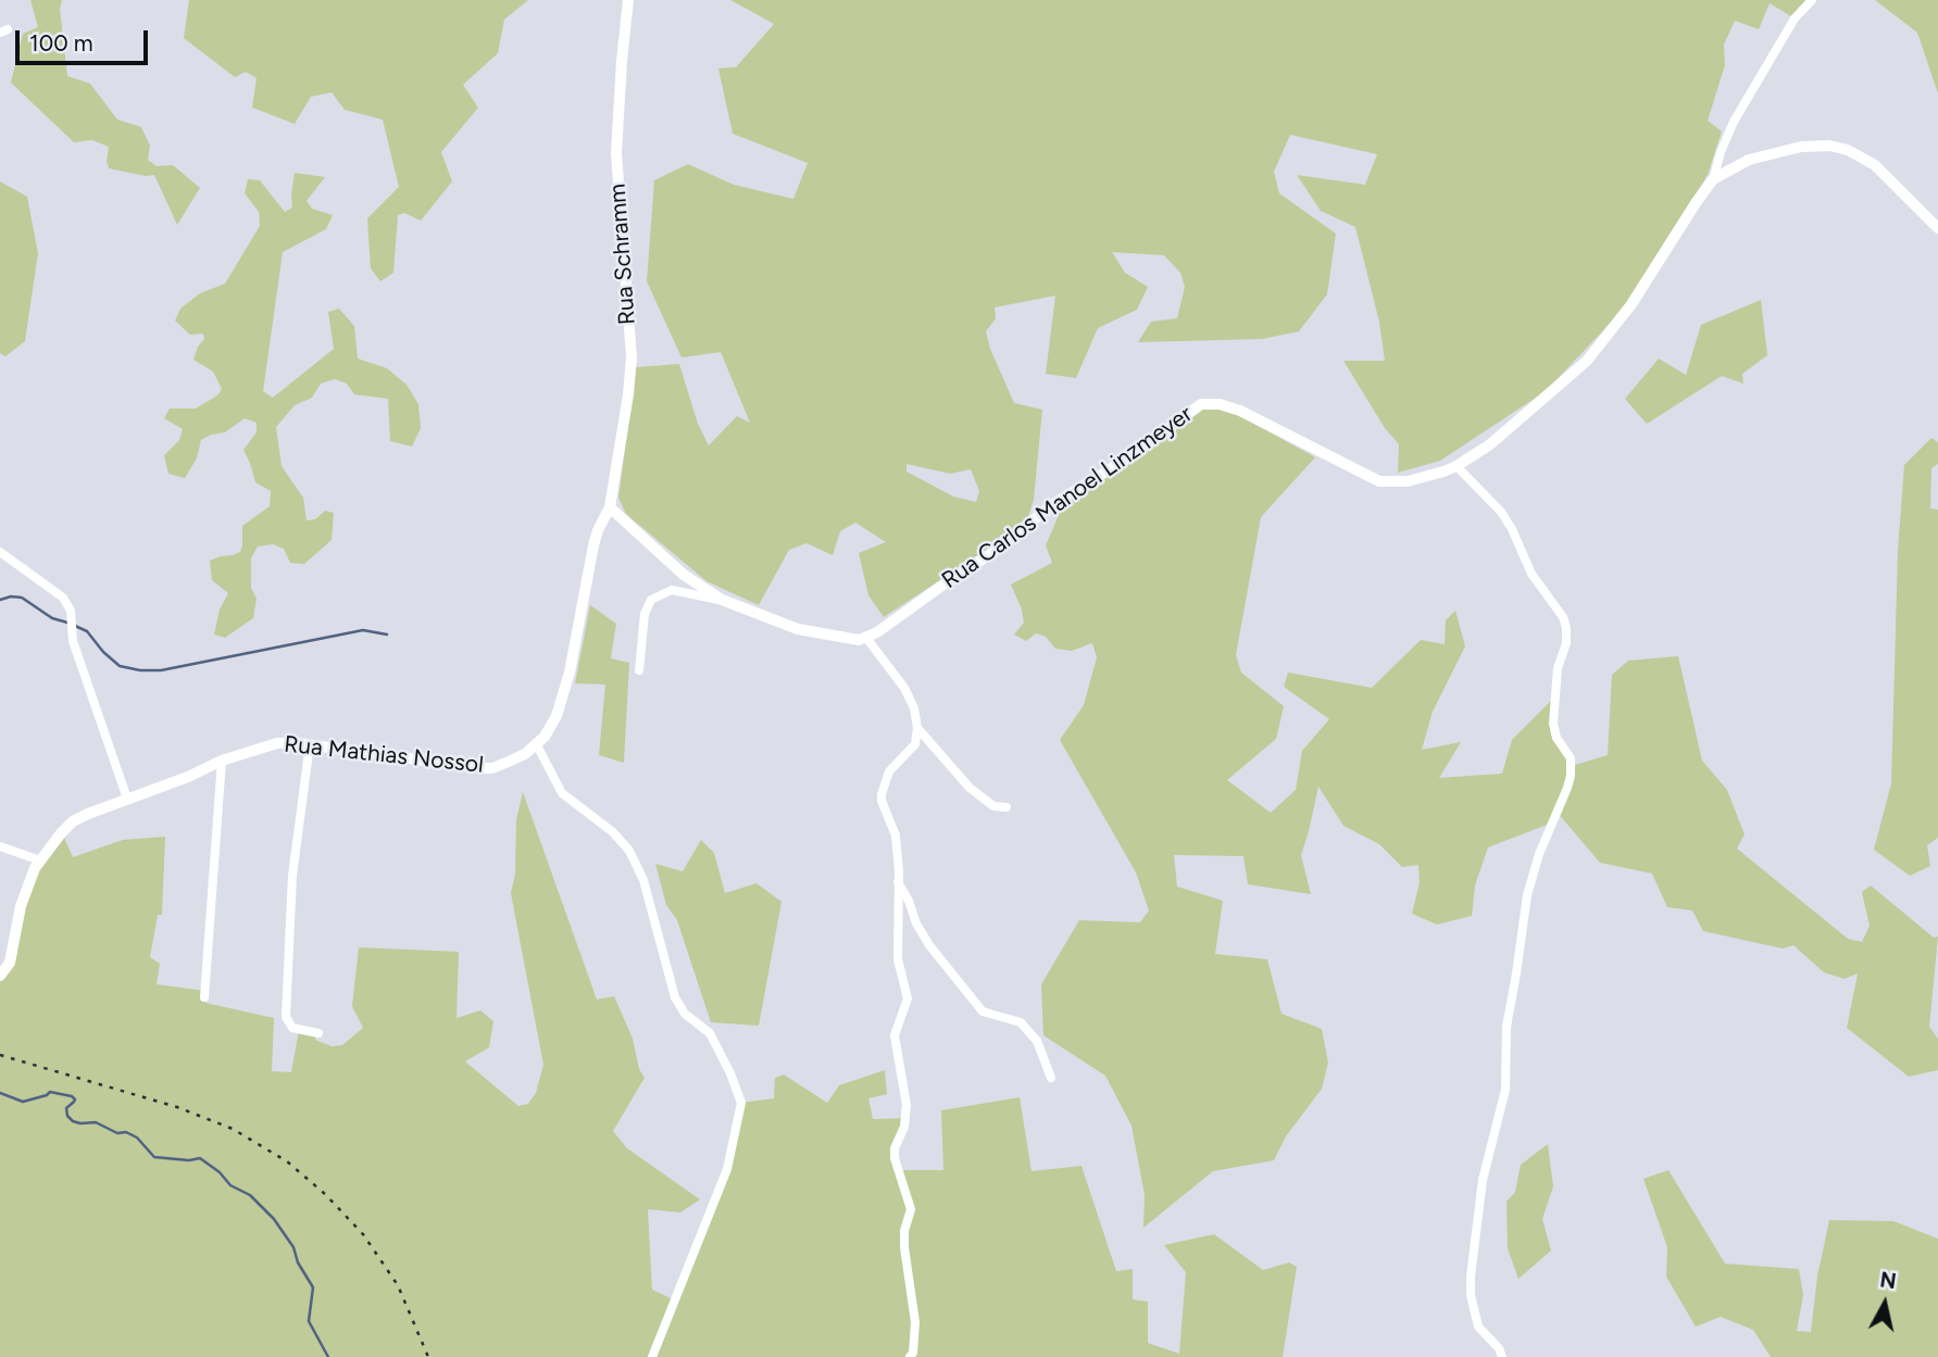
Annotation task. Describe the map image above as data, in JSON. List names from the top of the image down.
{
  "streets": {
    "street": ["Rua Schramm", "Rua Carlos Manoel Linzmeyer", "Rua Mathias Nossol"]
  },
  "scale_bar": "100 m",
  "north": "top"
}
